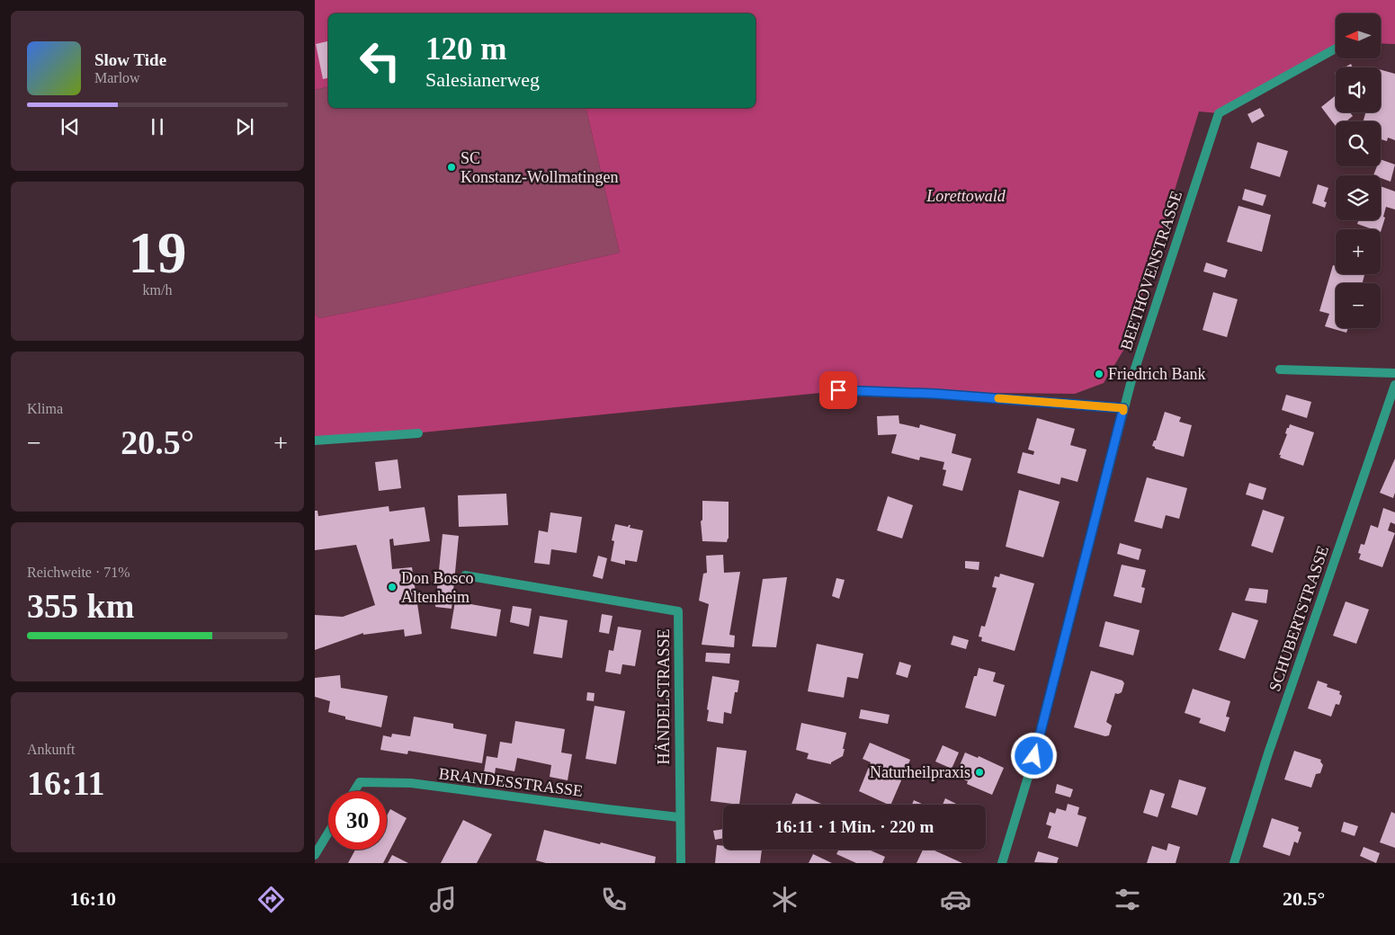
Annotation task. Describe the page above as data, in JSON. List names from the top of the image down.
{
  "streets": {
    "street": [
      "BEETHOVENSTRASSE",
      "SCHUBERTSTRASSE",
      "HÄNDELSTRASSE",
      "BRANDESSTRASSE"
    ]
  },
  "crossings": [
    ["HÄNDELSTRASSE", "BRANDESSTRASSE"]
  ],
  "parks": ["Lorettowald"],
  "places": [
    "SC Konstanz-Wollmatingen",
    "Friedrich Bank",
    "Don Bosco Altenheim",
    "Naturheilpraxis"
  ],
  "north": "left",
  "page": {
    "map_buttons": ["+", "−"],
    "turn": ["120 m", "Salesianerweg"],
    "song": ["Slow Tide", "Marlow"],
    "tile": [
      ["19", "km/h"],
      "Klima",
      ["Reichweite · 71%", "355 km"],
      ["Ankunft", "16:11"]
    ],
    "heat": ["−", "20.5°", "+"],
    "limit": "30",
    "trip": "16:11 · 1 Min. · 220 m",
    "tabs": ["16:10", "20.5°"]
  }
}
